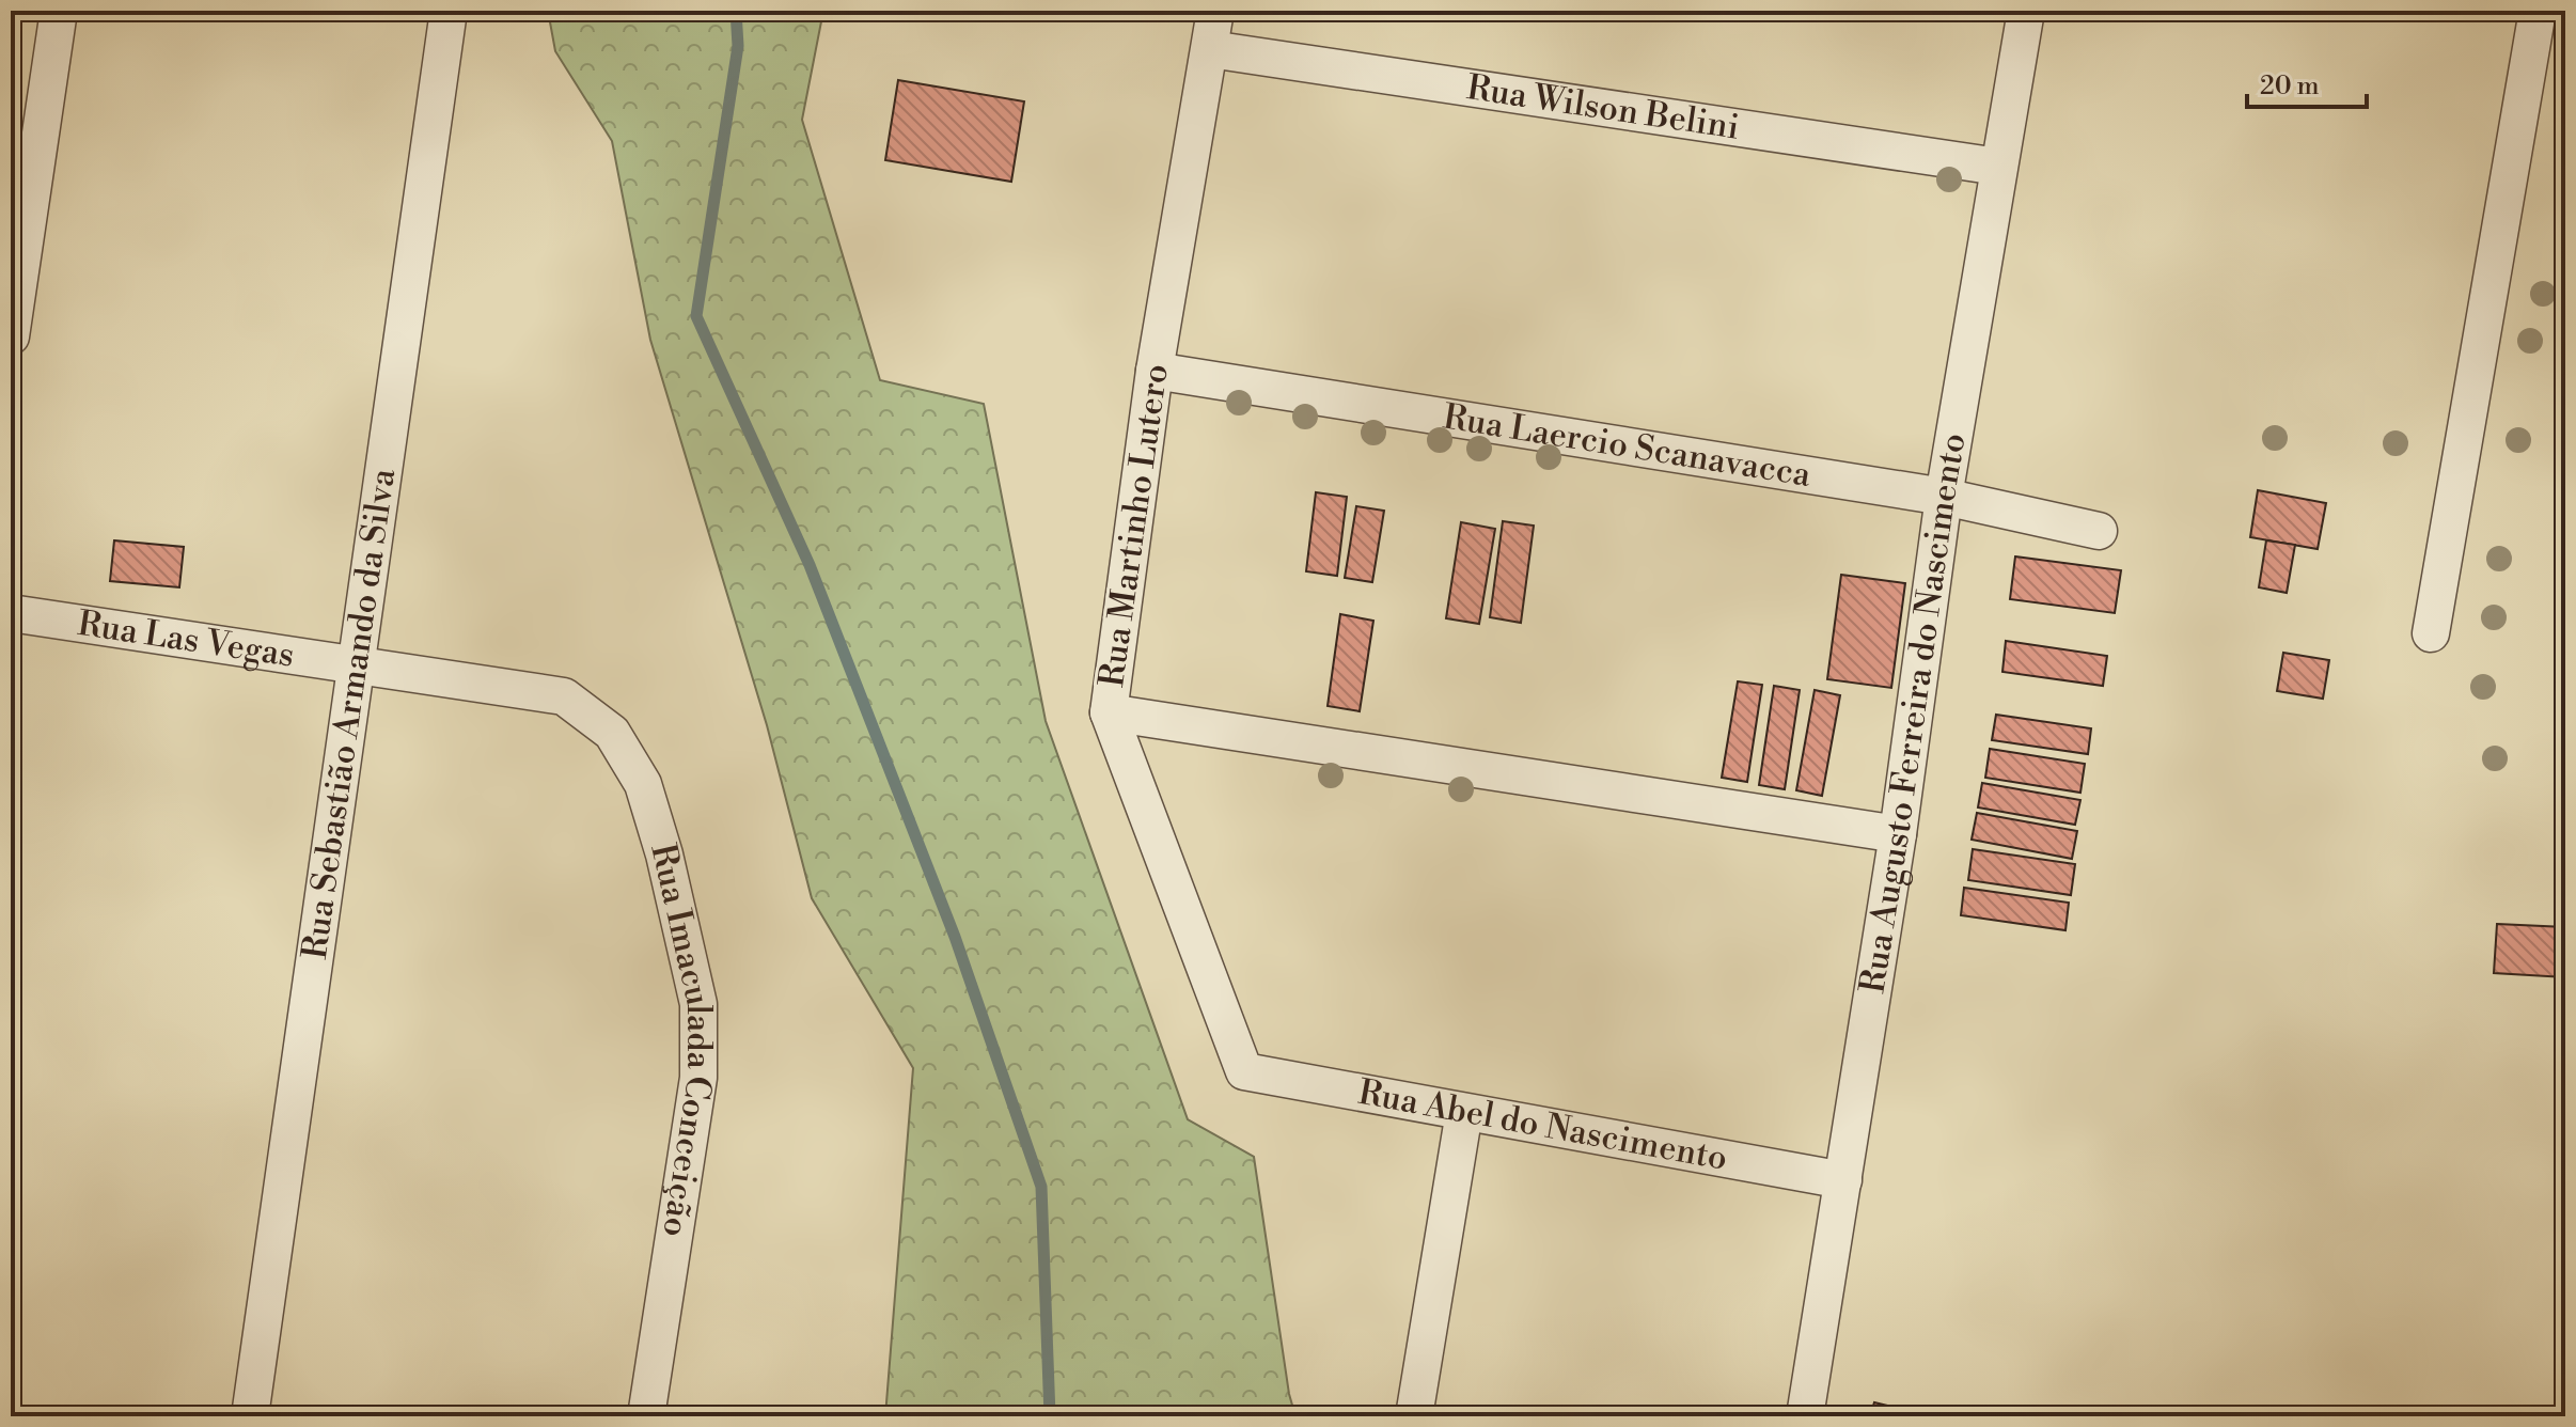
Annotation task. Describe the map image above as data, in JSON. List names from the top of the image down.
{
  "streets": {
    "street": [
      "Rua Wilson Belini",
      "Rua Laercio Scanavacca",
      "Rua Martinho Lutero",
      "Rua Las Vegas",
      "Rua Sebastião Armando da Silva",
      "Rua Augusto Ferreira do Nascimento",
      "Rua Imaculada Conceição",
      "Rua Abel do Nascimento"
    ]
  },
  "crossings": [
    ["Rua Wilson Belini", "Rua Martinho Lutero"],
    ["Rua Wilson Belini", "Rua Augusto Ferreira do Nascimento"],
    ["Rua Laercio Scanavacca", "Rua Martinho Lutero"],
    ["Rua Laercio Scanavacca", "Rua Augusto Ferreira do Nascimento"],
    ["Rua Martinho Lutero", "Rua Abel do Nascimento"],
    ["Rua Las Vegas", "Rua Sebastião Armando da Silva"],
    ["Rua Las Vegas", "Rua Imaculada Conceição"],
    ["Rua Augusto Ferreira do Nascimento", "Rua Abel do Nascimento"]
  ],
  "scale_bar": "20 m"
}
